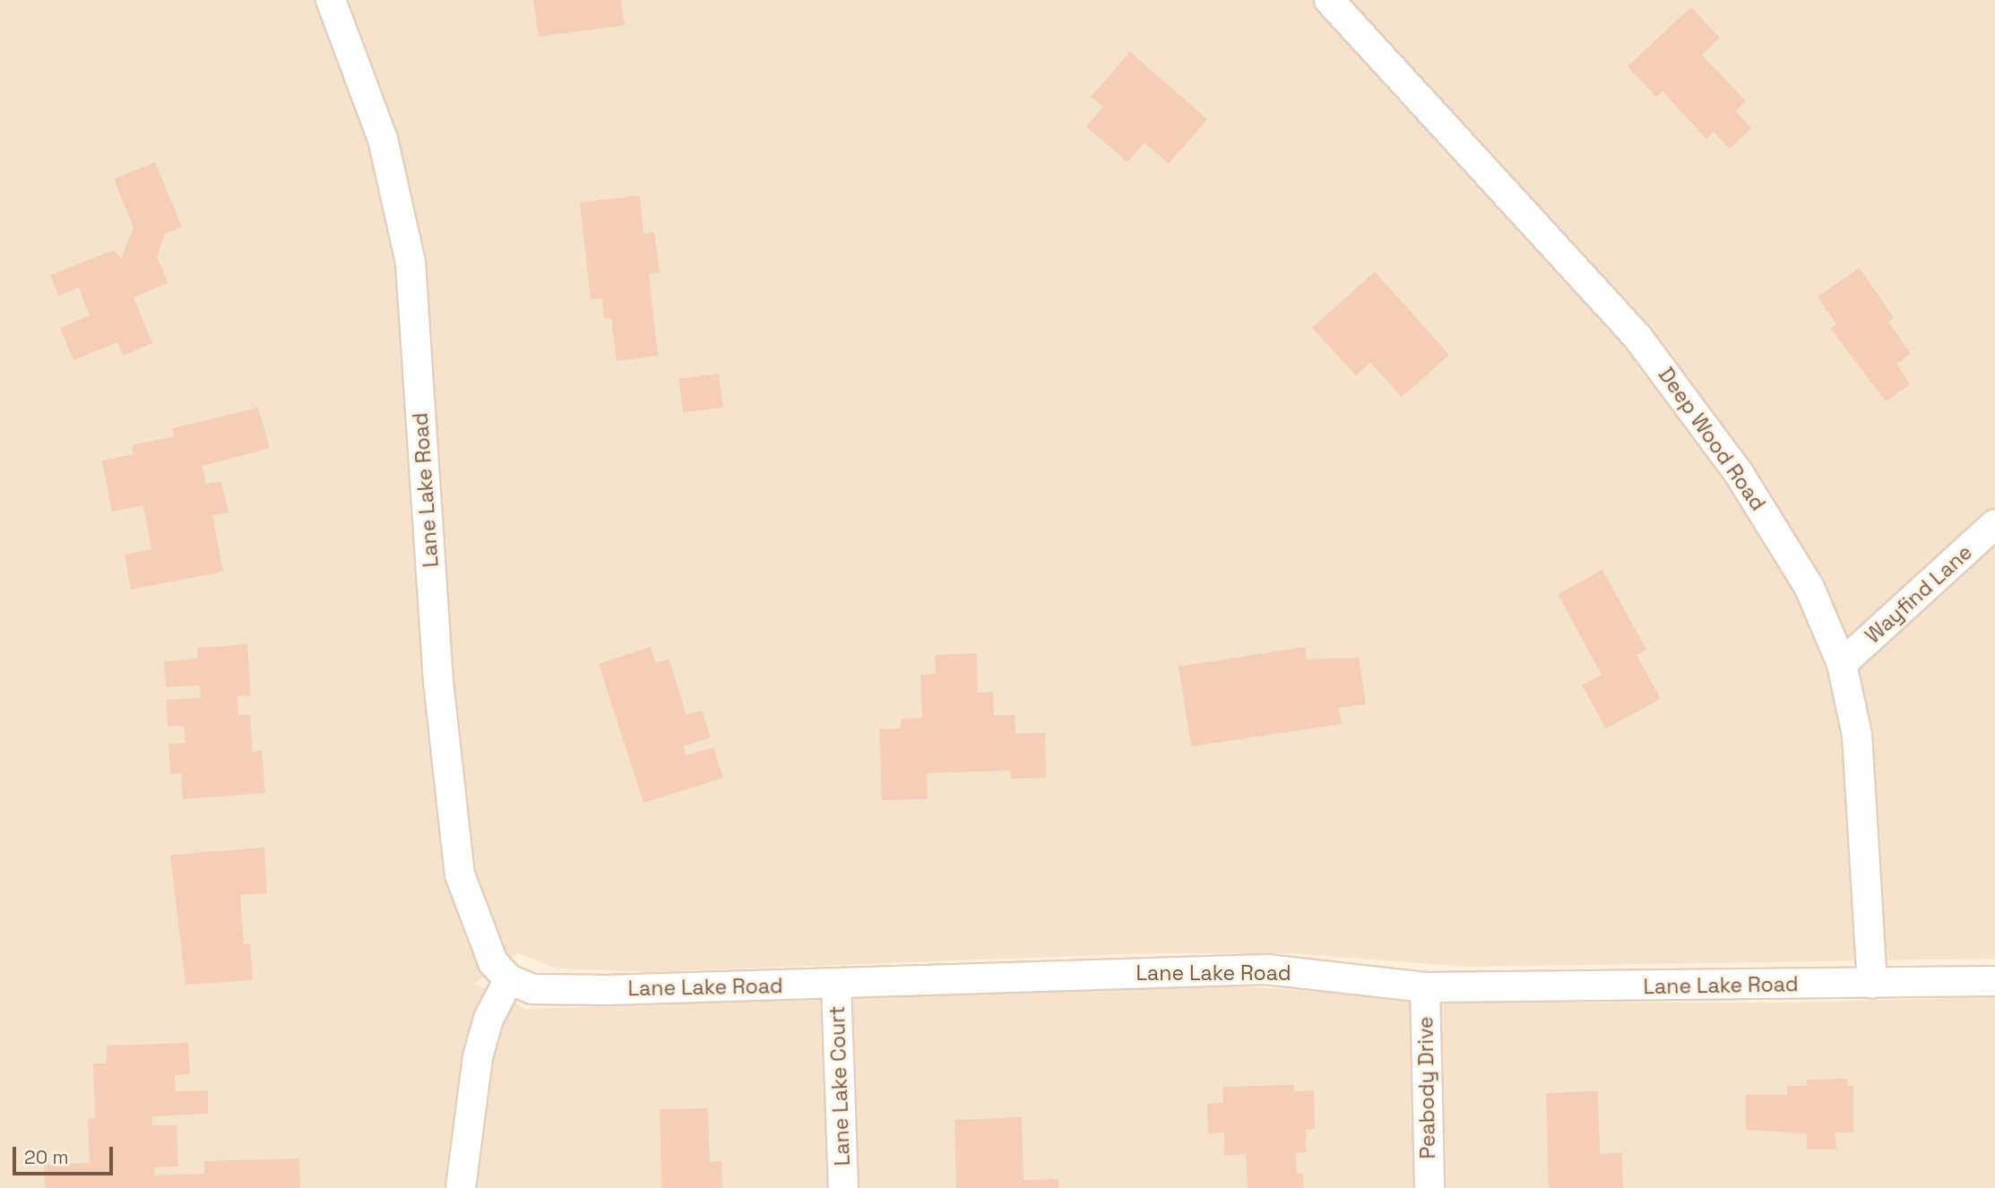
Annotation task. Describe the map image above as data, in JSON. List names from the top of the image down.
{
  "streets": {
    "street": [
      "Deep Wood Road",
      "Lane Lake Road",
      "Wayfind Lane",
      "Lane Lake Court",
      "Peabody Drive"
    ]
  },
  "crossings": [
    ["Deep Wood Road", "Lane Lake Road"],
    ["Deep Wood Road", "Wayfind Lane"],
    ["Lane Lake Road", "Lane Lake Court"],
    ["Lane Lake Road", "Peabody Drive"]
  ],
  "scale_bar": "20 m"
}
